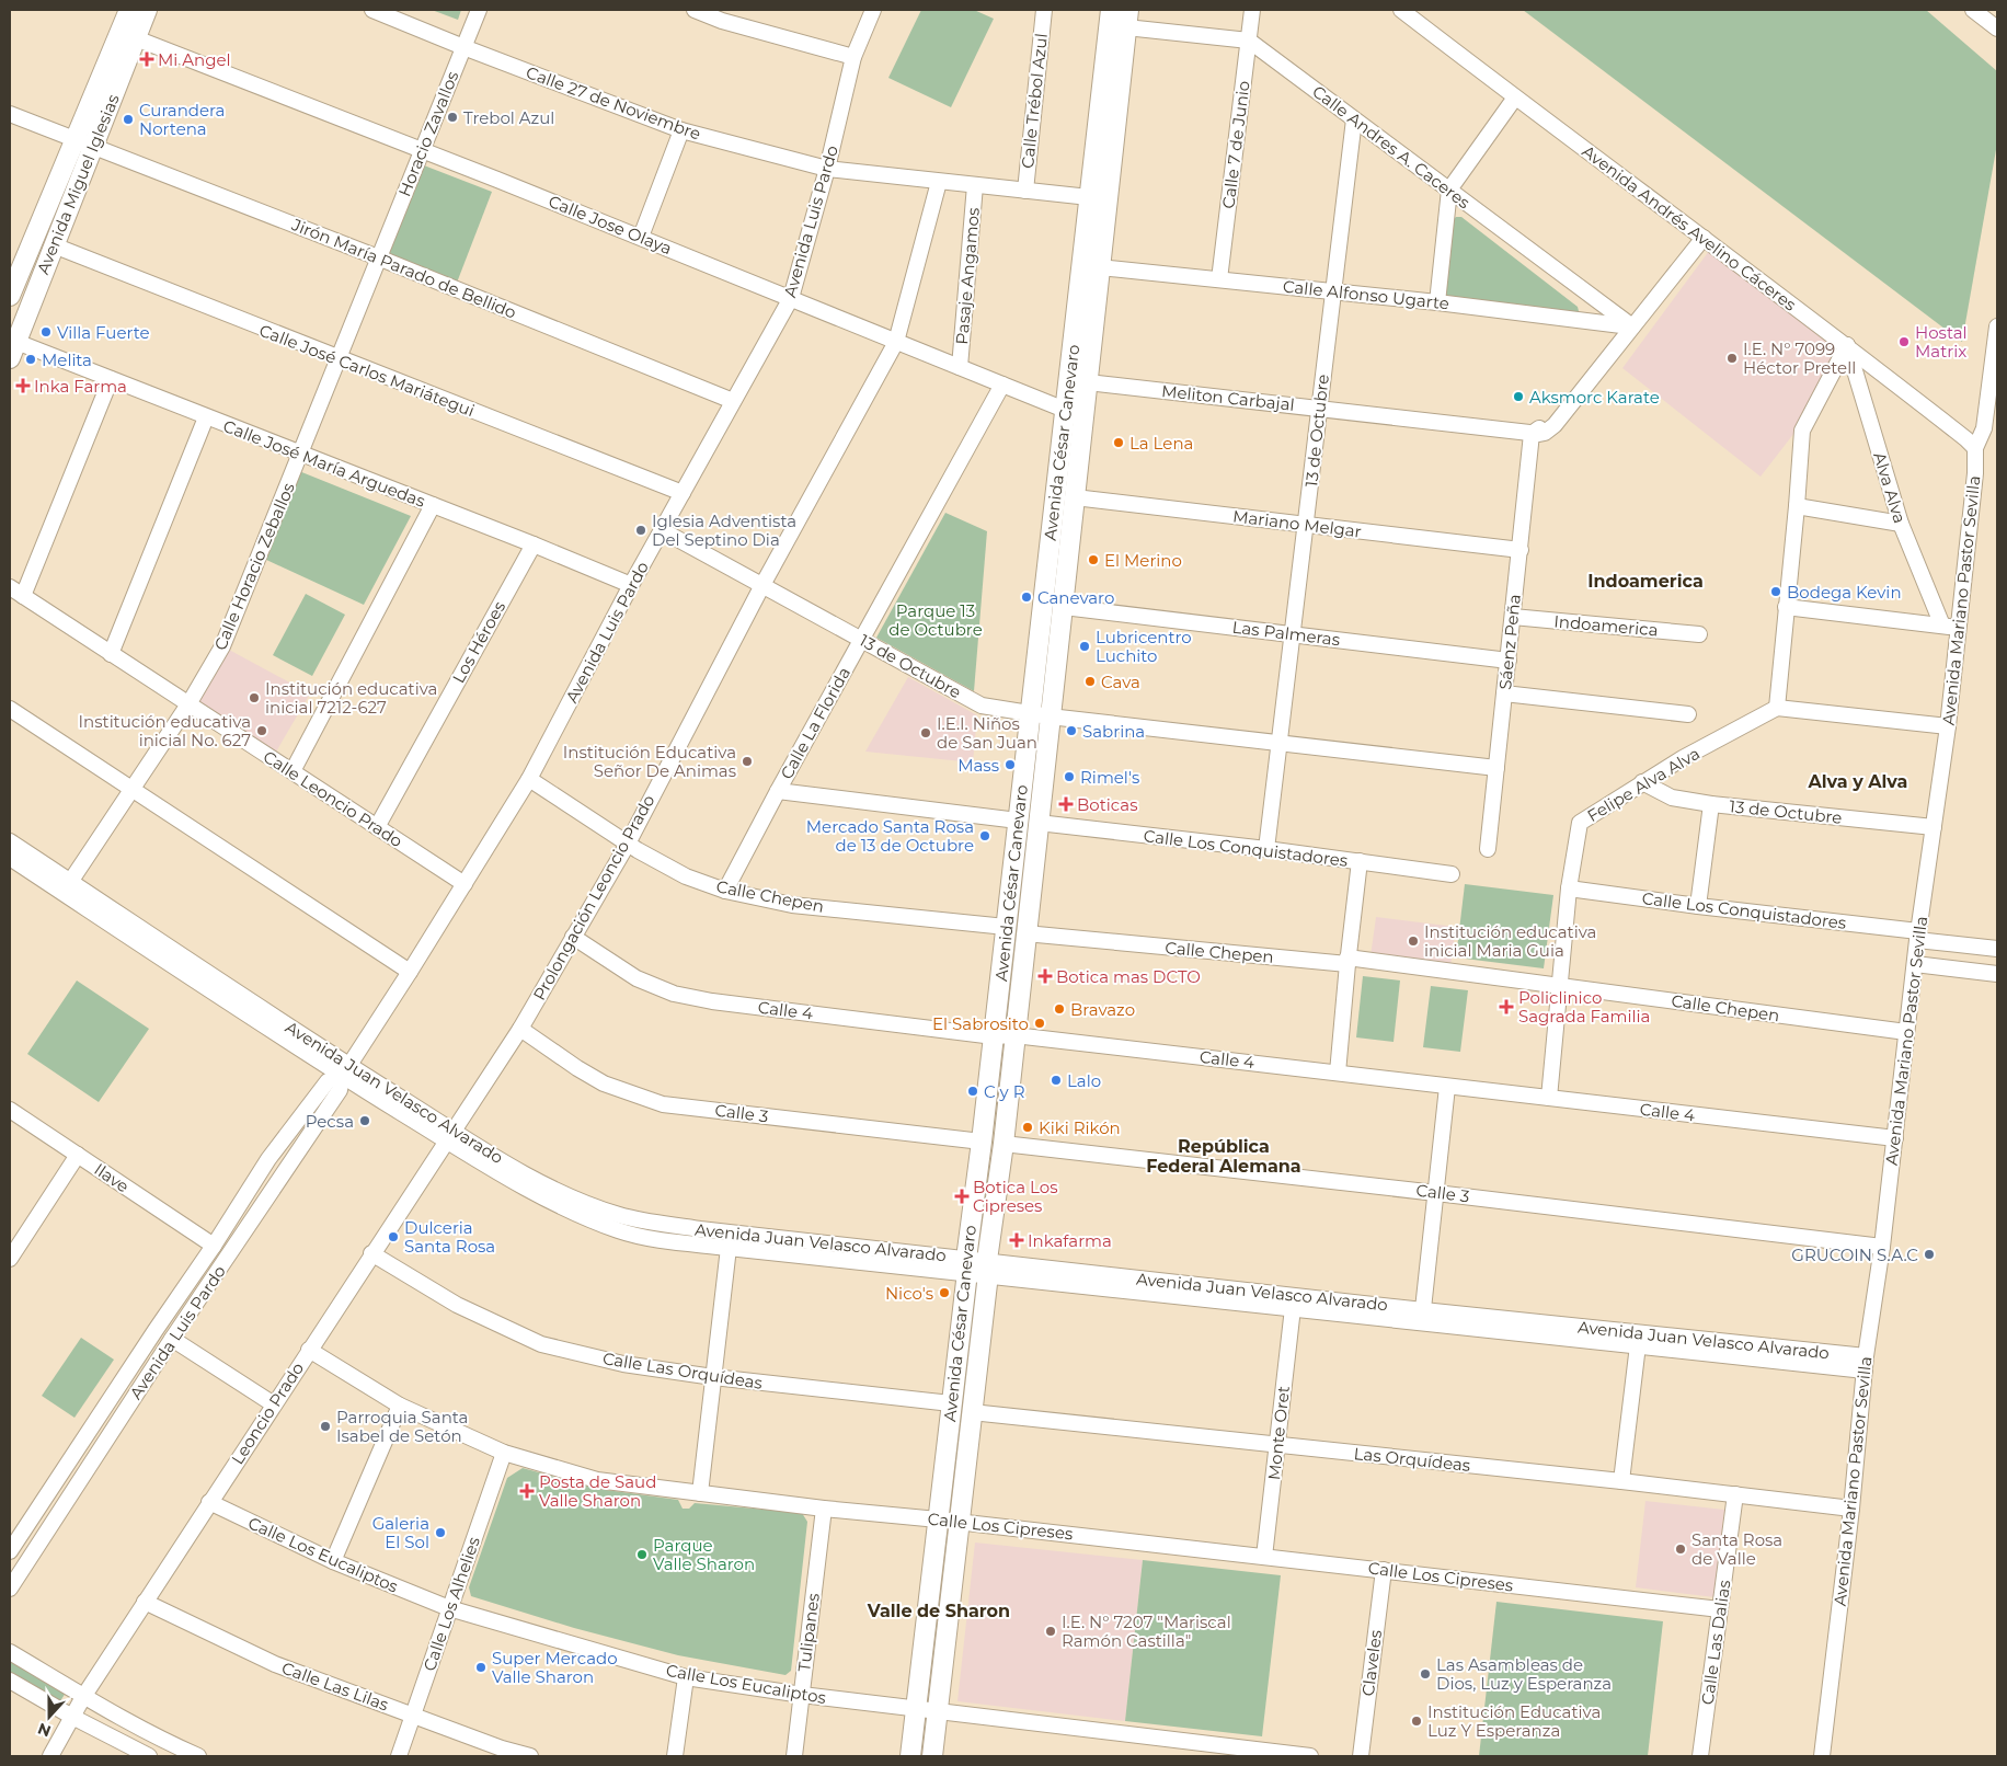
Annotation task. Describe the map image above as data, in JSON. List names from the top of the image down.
{
  "streets": {
    "main road": ["Avenida Miguel Iglesias", "Avenida César Canevaro"],
    "street": [
      "Calle Trébol Azul",
      "Calle 27 de Noviembre",
      "Horacio Zavallos",
      "Calle 7 de Junio",
      "Calle Andres A. Caceres",
      "Avenida Luis Pardo",
      "Calle Jose Olaya",
      "Avenida Andrés Avelino Cáceres",
      "Jirón María Parado de Bellido",
      "Pasaje Angamos",
      "Calle Alfonso Ugarte",
      "Calle José Carlos Mariátegui",
      "Meliton Carbajal",
      "13 de Octubre",
      "Calle José María Arguedas",
      "Alva Alva",
      "Mariano Melgar",
      "Calle Horacio Zeballos",
      "Avenida Mariano Pastor Sevilla",
      "Indoamerica",
      "Las Palmeras",
      "Los Héroes",
      "Sáenz Peña",
      "Calle La Florida",
      "Felipe Alva Alva",
      "Calle Leoncio Prado",
      "Calle Los Conquistadores",
      "Calle Chepen",
      "Prolongación Leoncio Prado",
      "Calle 4",
      "Avenida Juan Velasco Alvarado",
      "Calle 3",
      "Ilave",
      "Calle Las Orquídeas",
      "Leoncio Prado",
      "Monte Oret",
      "Las Orquídeas",
      "Calle Los Cipreses",
      "Calle Los Eucaliptos",
      "Calle Los Alhelies",
      "Tulipanes",
      "Calle Las Dalias",
      "Claveles",
      "Calle Las Lilas"
    ]
  },
  "crossings": [
    ["Calle Trébol Azul", "Calle 27 de Noviembre"],
    ["Calle 27 de Noviembre", "Horacio Zavallos"],
    ["Calle 27 de Noviembre", "Avenida Luis Pardo"],
    ["Calle 27 de Noviembre", "Pasaje Angamos"],
    ["Calle 27 de Noviembre", "Avenida César Canevaro"],
    ["Calle 27 de Noviembre", "Prolongación Leoncio Prado"],
    ["Horacio Zavallos", "Calle Jose Olaya"],
    ["Horacio Zavallos", "Jirón María Parado de Bellido"],
    ["Horacio Zavallos", "Calle Horacio Zeballos"],
    ["Calle 7 de Junio", "Calle Andres A. Caceres"],
    ["Calle 7 de Junio", "Calle Alfonso Ugarte"],
    ["Calle Andres A. Caceres", "Calle Alfonso Ugarte"],
    ["Calle Andres A. Caceres", "13 de Octubre"],
    ["Avenida Miguel Iglesias", "Calle Jose Olaya"],
    ["Avenida Miguel Iglesias", "Jirón María Parado de Bellido"],
    ["Avenida Miguel Iglesias", "Calle José Carlos Mariátegui"],
    ["Avenida Miguel Iglesias", "Calle José María Arguedas"],
    ["Avenida Luis Pardo", "Calle Jose Olaya"],
    ["Avenida Luis Pardo", "Jirón María Parado de Bellido"],
    ["Avenida Luis Pardo", "Calle José Carlos Mariátegui"],
    ["Avenida Luis Pardo", "13 de Octubre"],
    ["Avenida Luis Pardo", "Calle José María Arguedas"],
    ["Avenida Luis Pardo", "Calle Leoncio Prado"],
    ["Avenida Luis Pardo", "Calle Chepen"],
    ["Avenida Luis Pardo", "Avenida Juan Velasco Alvarado"],
    ["Avenida Luis Pardo", "Ilave"],
    ["Calle Jose Olaya", "Pasaje Angamos"],
    ["Calle Jose Olaya", "Avenida César Canevaro"],
    ["Calle Jose Olaya", "Calle La Florida"],
    ["Calle Jose Olaya", "Prolongación Leoncio Prado"],
    ["Avenida Andrés Avelino Cáceres", "Alva Alva"],
    ["Avenida Andrés Avelino Cáceres", "Avenida Mariano Pastor Sevilla"],
    ["Jirón María Parado de Bellido", "Calle Horacio Zeballos"],
    ["Calle Alfonso Ugarte", "13 de Octubre"],
    ["Calle Alfonso Ugarte", "Avenida César Canevaro"],
    ["Calle José Carlos Mariátegui", "Calle Horacio Zeballos"],
    ["Meliton Carbajal", "13 de Octubre"],
    ["Meliton Carbajal", "Avenida César Canevaro"],
    ["Meliton Carbajal", "Sáenz Peña"],
    ["13 de Octubre", "Avenida César Canevaro"],
    ["13 de Octubre", "Mariano Melgar"],
    ["13 de Octubre", "Avenida Mariano Pastor Sevilla"],
    ["13 de Octubre", "Las Palmeras"],
    ["13 de Octubre", "Sáenz Peña"],
    ["13 de Octubre", "Calle La Florida"],
    ["13 de Octubre", "Felipe Alva Alva"],
    ["13 de Octubre", "Calle Los Conquistadores"],
    ["13 de Octubre", "Prolongación Leoncio Prado"],
    ["Avenida César Canevaro", "Mariano Melgar"],
    ["Avenida César Canevaro", "Las Palmeras"],
    ["Avenida César Canevaro", "Calle Los Conquistadores"],
    ["Avenida César Canevaro", "Calle Chepen"],
    ["Avenida César Canevaro", "Calle 4"],
    ["Avenida César Canevaro", "Avenida Juan Velasco Alvarado"],
    ["Avenida César Canevaro", "Calle 3"],
    ["Avenida César Canevaro", "Calle Las Orquídeas"],
    ["Avenida César Canevaro", "Las Orquídeas"],
    ["Avenida César Canevaro", "Calle Los Cipreses"],
    ["Avenida César Canevaro", "Calle Los Eucaliptos"],
    ["Calle José María Arguedas", "Calle Horacio Zeballos"],
    ["Calle José María Arguedas", "Los Héroes"],
    ["Mariano Melgar", "Sáenz Peña"],
    ["Calle Horacio Zeballos", "Calle Leoncio Prado"],
    ["Calle Horacio Zeballos", "Avenida Juan Velasco Alvarado"],
    ["Avenida Mariano Pastor Sevilla", "Calle Los Conquistadores"],
    ["Avenida Mariano Pastor Sevilla", "Calle Chepen"],
    ["Avenida Mariano Pastor Sevilla", "Calle 4"],
    ["Avenida Mariano Pastor Sevilla", "Avenida Juan Velasco Alvarado"],
    ["Avenida Mariano Pastor Sevilla", "Calle 3"],
    ["Avenida Mariano Pastor Sevilla", "Las Orquídeas"],
    ["Indoamerica", "Sáenz Peña"],
    ["Las Palmeras", "Sáenz Peña"],
    ["Los Héroes", "Calle Leoncio Prado"],
    ["Calle La Florida", "Calle Chepen"],
    ["Felipe Alva Alva", "Calle Los Conquistadores"],
    ["Felipe Alva Alva", "Calle Chepen"],
    ["Felipe Alva Alva", "Calle 4"],
    ["Calle Chepen", "Prolongación Leoncio Prado"],
    ["Prolongación Leoncio Prado", "Calle 4"],
    ["Prolongación Leoncio Prado", "Avenida Juan Velasco Alvarado"],
    ["Prolongación Leoncio Prado", "Calle 3"],
    ["Prolongación Leoncio Prado", "Leoncio Prado"],
    ["Avenida Juan Velasco Alvarado", "Leoncio Prado"],
    ["Avenida Juan Velasco Alvarado", "Monte Oret"],
    ["Calle Las Orquídeas", "Leoncio Prado"],
    ["Leoncio Prado", "Calle Los Cipreses"],
    ["Leoncio Prado", "Calle Los Eucaliptos"],
    ["Leoncio Prado", "Calle Las Lilas"],
    ["Monte Oret", "Las Orquídeas"],
    ["Monte Oret", "Calle Los Cipreses"],
    ["Las Orquídeas", "Calle Las Dalias"],
    ["Calle Los Cipreses", "Calle Los Alhelies"],
    ["Calle Los Cipreses", "Tulipanes"],
    ["Calle Los Cipreses", "Calle Las Dalias"],
    ["Calle Los Cipreses", "Claveles"],
    ["Calle Los Eucaliptos", "Calle Los Alhelies"],
    ["Calle Los Eucaliptos", "Tulipanes"],
    ["Calle Los Alhelies", "Calle Las Lilas"]
  ],
  "districts": [
    "Indoamerica",
    "Alva y Alva",
    "República Federal Alemana",
    "Valle de Sharon"
  ],
  "parks": ["Parque 13 de Octubre"],
  "places": {
    "health": [
      "Mi Angel",
      "Inka Farma",
      "Boticas",
      "Botica mas DCTO",
      "Policlinico Sagrada Familia",
      "Botica Los Cipreses",
      "Inkafarma",
      "Posta de Saud Valle Sharon"
    ],
    "other": [
      "Trebol Azul",
      "Curandera Nortena",
      "Villa Fuerte",
      "Hostal Matrix",
      "I.E. N° 7099 Héctor Pretell",
      "Melita",
      "Aksmorc Karate",
      "La Lena",
      "Iglesia Adventista Del Septino Dia",
      "El Merino",
      "Bodega Kevin",
      "Canevaro",
      "Lubricentro Luchito",
      "Cava",
      "Institución educativa inicial 7212-627",
      "Institución educativa inicial No. 627",
      "Sabrina",
      "I.E.I. Niños de San Juan",
      "Institución Educativa Señor De Animas",
      "Mass",
      "Rimel's",
      "Mercado Santa Rosa de 13 de Octubre",
      "Institución educativa inicial Maria Guia",
      "Bravazo",
      "El Sabrosito",
      "Lalo",
      "C y R",
      "Pecsa",
      "Kiki Rikón",
      "Dulceria Santa Rosa",
      "GRUCOIN S.A.C",
      "Nico's",
      "Parroquia Santa Isabel de Setón",
      "Galeria El Sol",
      "Santa Rosa de Valle",
      "Parque Valle Sharon",
      "I.E. N° 7207 \"Mariscal Ramón Castilla\"",
      "Super Mercado Valle Sharon",
      "Las Asambleas de Dios, Luz y Esperanza",
      "Institución Educativa Luz Y Esperanza"
    ]
  },
  "north": "bottom"
}
